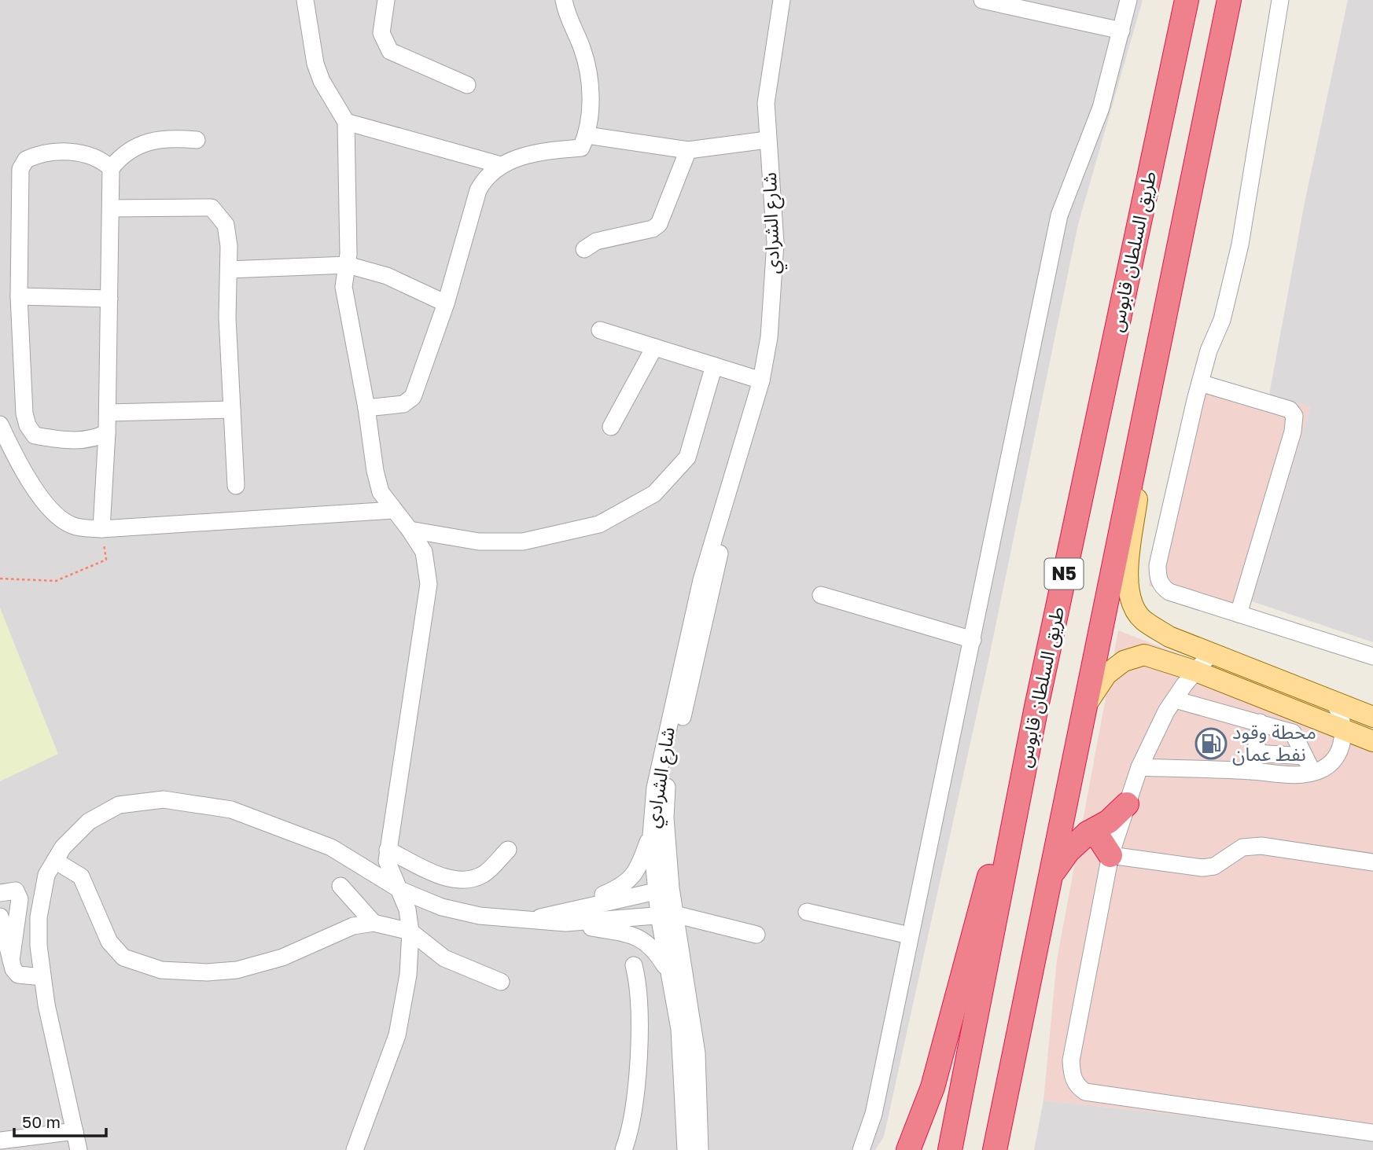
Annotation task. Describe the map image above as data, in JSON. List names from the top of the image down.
{
  "streets": {
    "highway": ["طريق السلطان قابوس", "N5"],
    "street": ["شارع الشرادي"]
  },
  "places": {
    "fuel station": ["محطة وقود نفط عمان"]
  },
  "scale_bar": "50 m"
}
